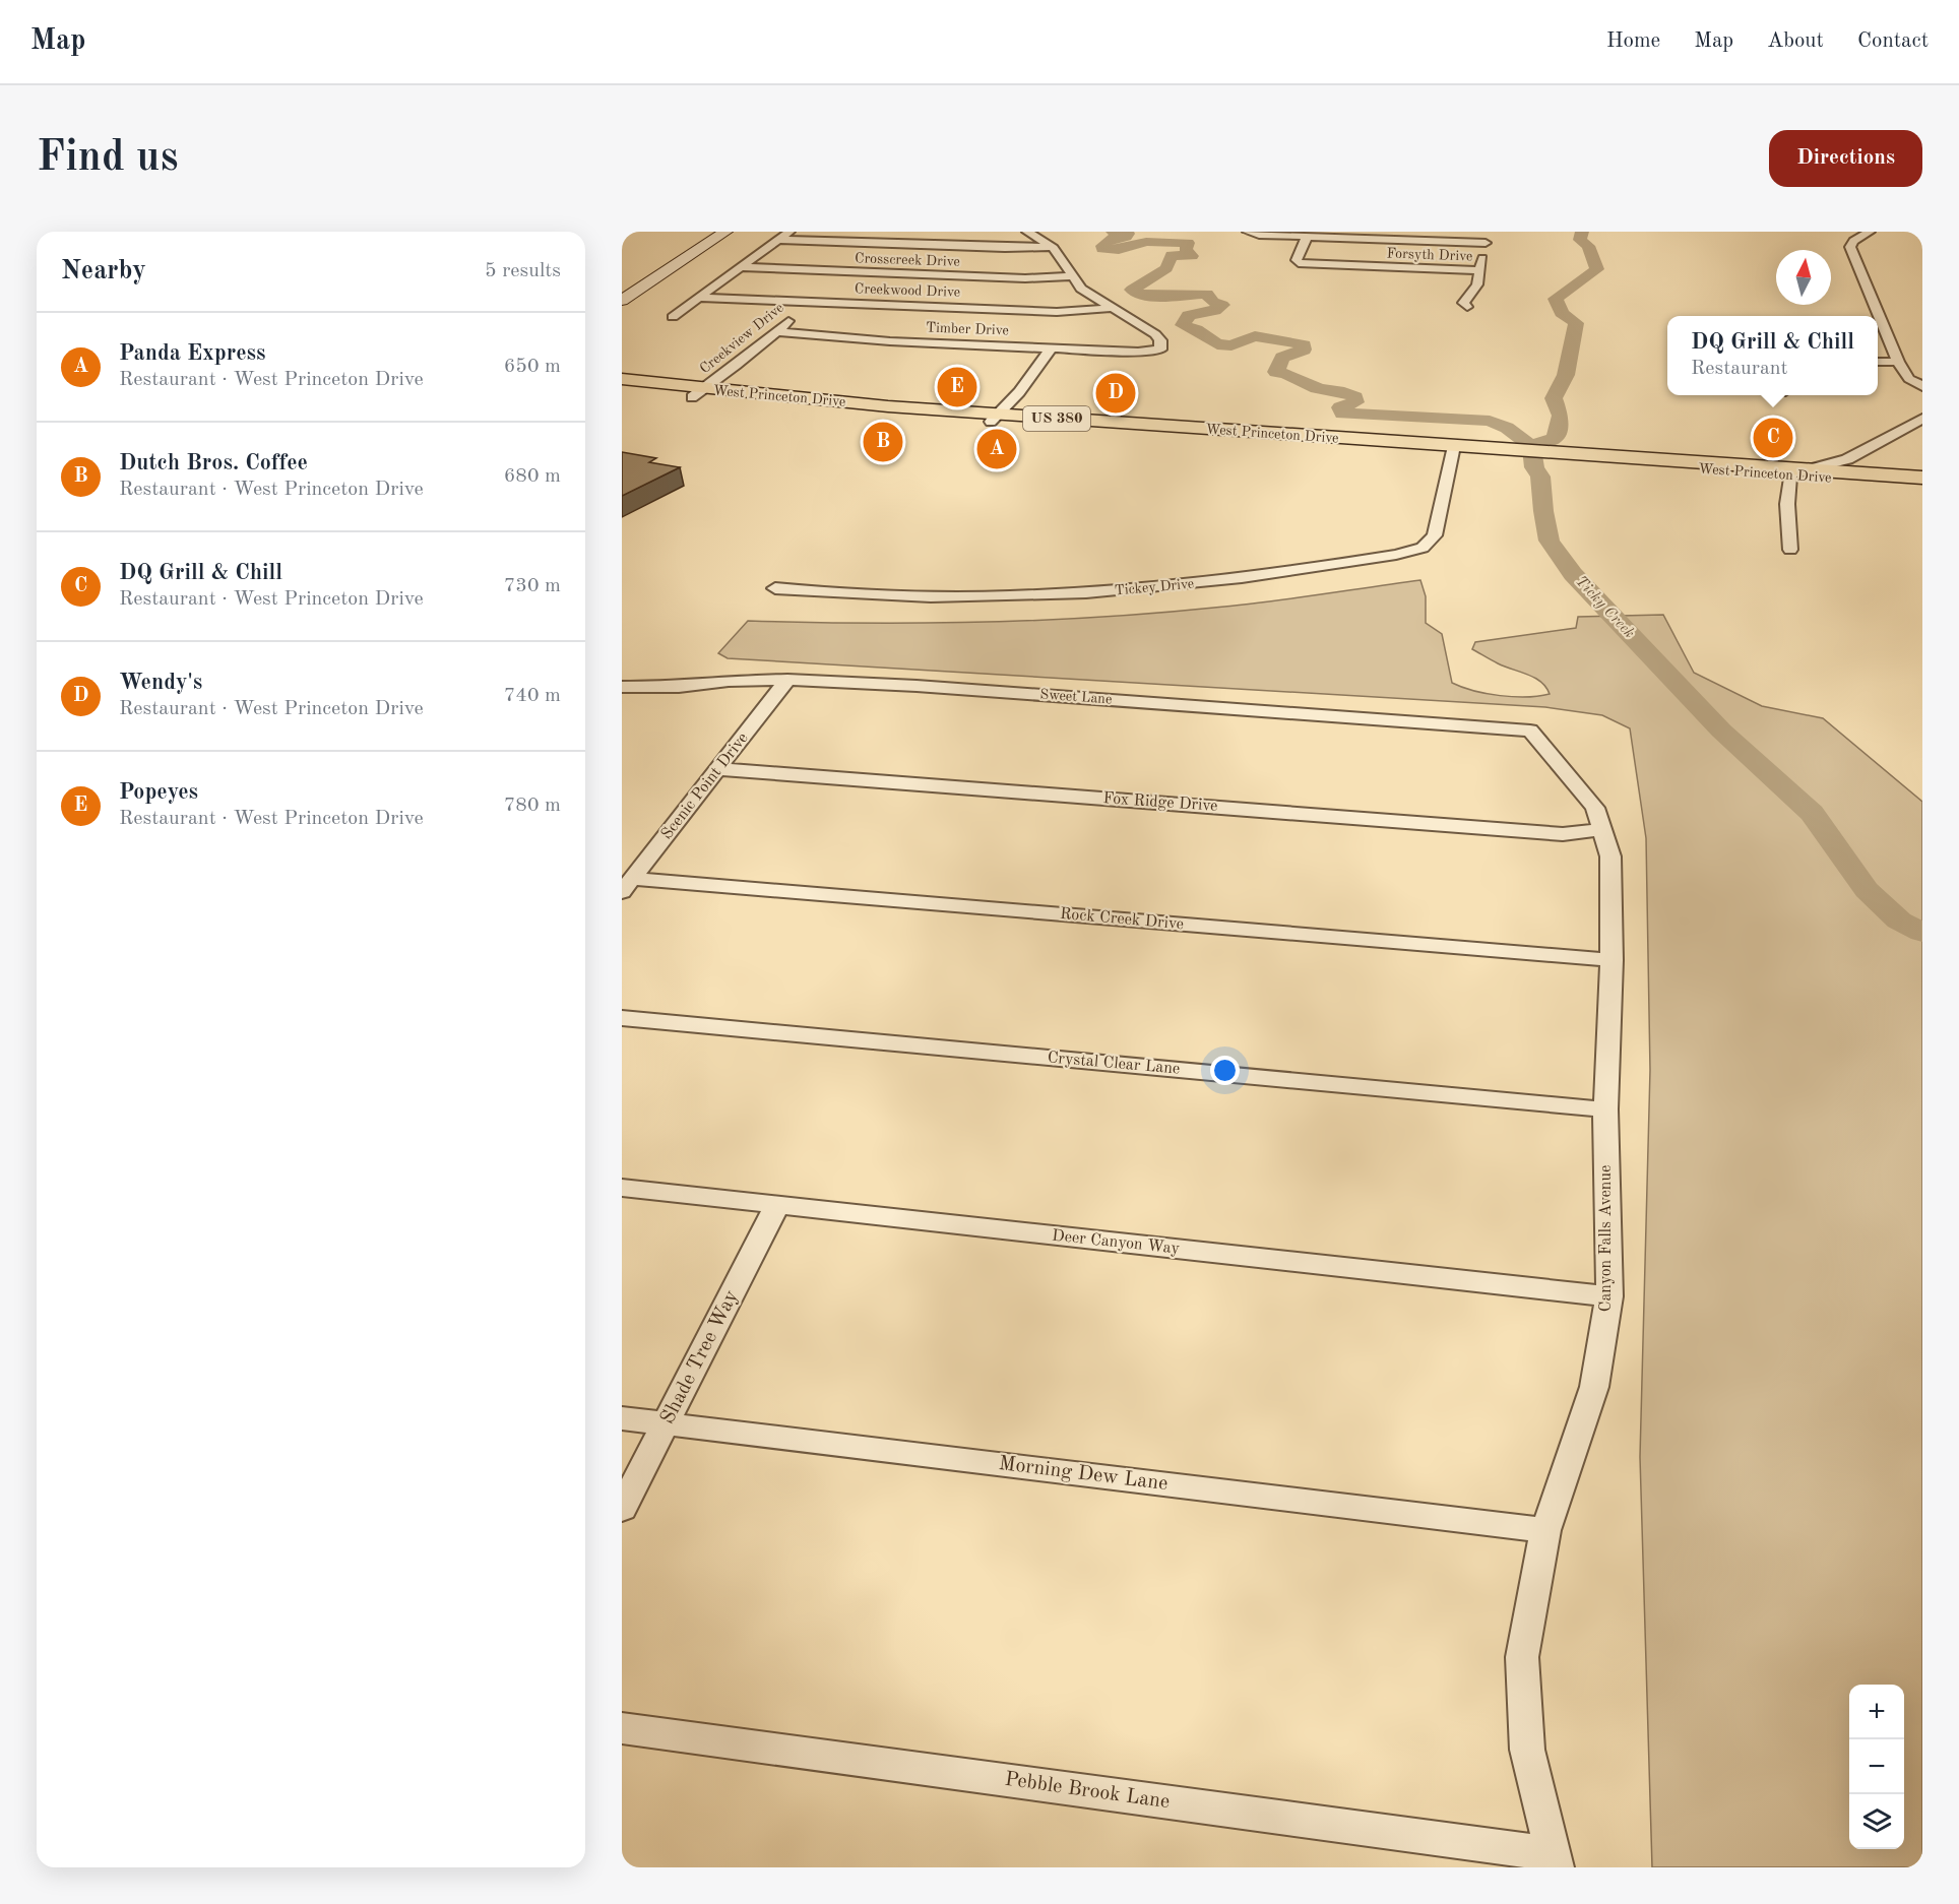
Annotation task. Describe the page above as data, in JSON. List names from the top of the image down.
{
  "streets": {
    "highway": ["West Princeton Drive", "US 380"],
    "street": [
      "Forsyth Drive",
      "Crosscreek Drive",
      "Creekwood Drive",
      "Timber Drive",
      "Creekview Drive",
      "Tickey Drive",
      "Sweet Lane",
      "Scenic Point Drive",
      "Fox Ridge Drive",
      "Rock Creek Drive",
      "Crystal Clear Lane",
      "Canyon Falls Avenue",
      "Deer Canyon Way",
      "Shade Tree Way",
      "Morning Dew Lane",
      "Pebble Brook Lane"
    ]
  },
  "crossings": [
    ["Creekwood Drive", "Timber Drive"],
    ["Creekwood Drive", "Creekview Drive"],
    ["Timber Drive", "Creekview Drive"],
    ["Creekview Drive", "West Princeton Drive"],
    ["West Princeton Drive", "Tickey Drive"],
    ["Sweet Lane", "Scenic Point Drive"],
    ["Sweet Lane", "Canyon Falls Avenue"],
    ["Scenic Point Drive", "Fox Ridge Drive"],
    ["Scenic Point Drive", "Rock Creek Drive"],
    ["Fox Ridge Drive", "Canyon Falls Avenue"],
    ["Rock Creek Drive", "Canyon Falls Avenue"],
    ["Crystal Clear Lane", "Canyon Falls Avenue"],
    ["Canyon Falls Avenue", "Deer Canyon Way"],
    ["Canyon Falls Avenue", "Morning Dew Lane"],
    ["Canyon Falls Avenue", "Pebble Brook Lane"],
    ["Deer Canyon Way", "Shade Tree Way"],
    ["Shade Tree Way", "Morning Dew Lane"]
  ],
  "water": ["Ticky Creek"],
  "north": "top",
  "page": {
    "header": "Map",
    "nav": [
      "Home",
      "Map",
      "About",
      "Contact"
    ],
    "buttons": "Directions",
    "title": "Find us",
    "heading": ["Nearby", "5 results"],
    "list": [
      {
        "mark": "A",
        "name": "Panda Express",
        "note": "Restaurant · West Princeton Drive",
        "value": "650 m"
      },
      {
        "mark": "B",
        "name": "Dutch Bros. Coffee",
        "note": "Restaurant · West Princeton Drive",
        "value": "680 m"
      },
      {
        "mark": "C",
        "name": "DQ Grill & Chill",
        "note": "Restaurant · West Princeton Drive",
        "value": "730 m"
      },
      {
        "mark": "D",
        "name": "Wendy's",
        "note": "Restaurant · West Princeton Drive",
        "value": "740 m"
      },
      {
        "mark": "E",
        "name": "Popeyes",
        "note": "Restaurant · West Princeton Drive",
        "value": "780 m"
      }
    ],
    "popup": ["DQ Grill & Chill", "Restaurant"],
    "pins": [
      "E",
      "D",
      "C",
      "B",
      "A"
    ],
    "map_buttons": ["+", "−"]
  }
}
